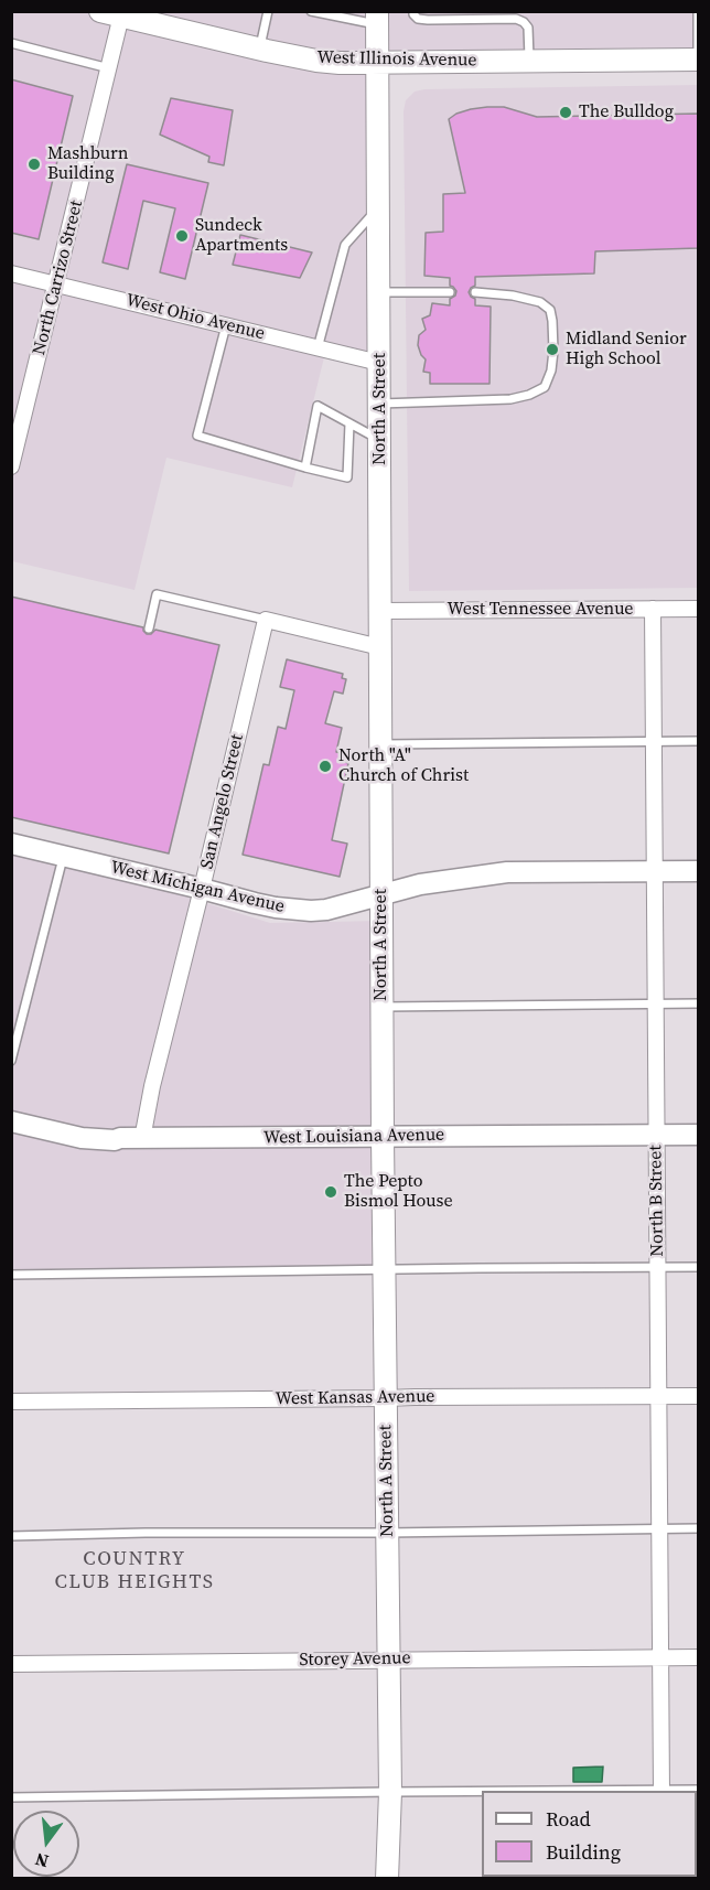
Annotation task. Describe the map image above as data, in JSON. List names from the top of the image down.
{
  "streets": {
    "main road": ["West Illinois Avenue", "North A Street"],
    "street": [
      "North Carrizo Street",
      "West Ohio Avenue",
      "West Tennessee Avenue",
      "San Angelo Street",
      "West Michigan Avenue",
      "West Louisiana Avenue",
      "North B Street",
      "West Kansas Avenue",
      "Storey Avenue"
    ]
  },
  "crossings": [
    ["West Illinois Avenue", "North Carrizo Street"],
    ["West Illinois Avenue", "North A Street"],
    ["North Carrizo Street", "West Ohio Avenue"],
    ["West Ohio Avenue", "North A Street"],
    ["North A Street", "West Tennessee Avenue"],
    ["North A Street", "West Michigan Avenue"],
    ["North A Street", "West Louisiana Avenue"],
    ["North A Street", "West Kansas Avenue"],
    ["North A Street", "Storey Avenue"],
    ["West Tennessee Avenue", "North B Street"],
    ["San Angelo Street", "West Michigan Avenue"],
    ["San Angelo Street", "West Louisiana Avenue"],
    ["West Michigan Avenue", "North B Street"],
    ["West Louisiana Avenue", "North B Street"],
    ["North B Street", "West Kansas Avenue"],
    ["North B Street", "Storey Avenue"]
  ],
  "districts": ["COUNTRY CLUB HEIGHTS"],
  "places": [
    "The Bulldog",
    "Mashburn Building",
    "Sundeck Apartments",
    "Midland Senior High School",
    "North \"A\" Church of Christ",
    "The Pepto Bismol House"
  ],
  "legend": ["Road", "Building"],
  "north": "bottom"
}
